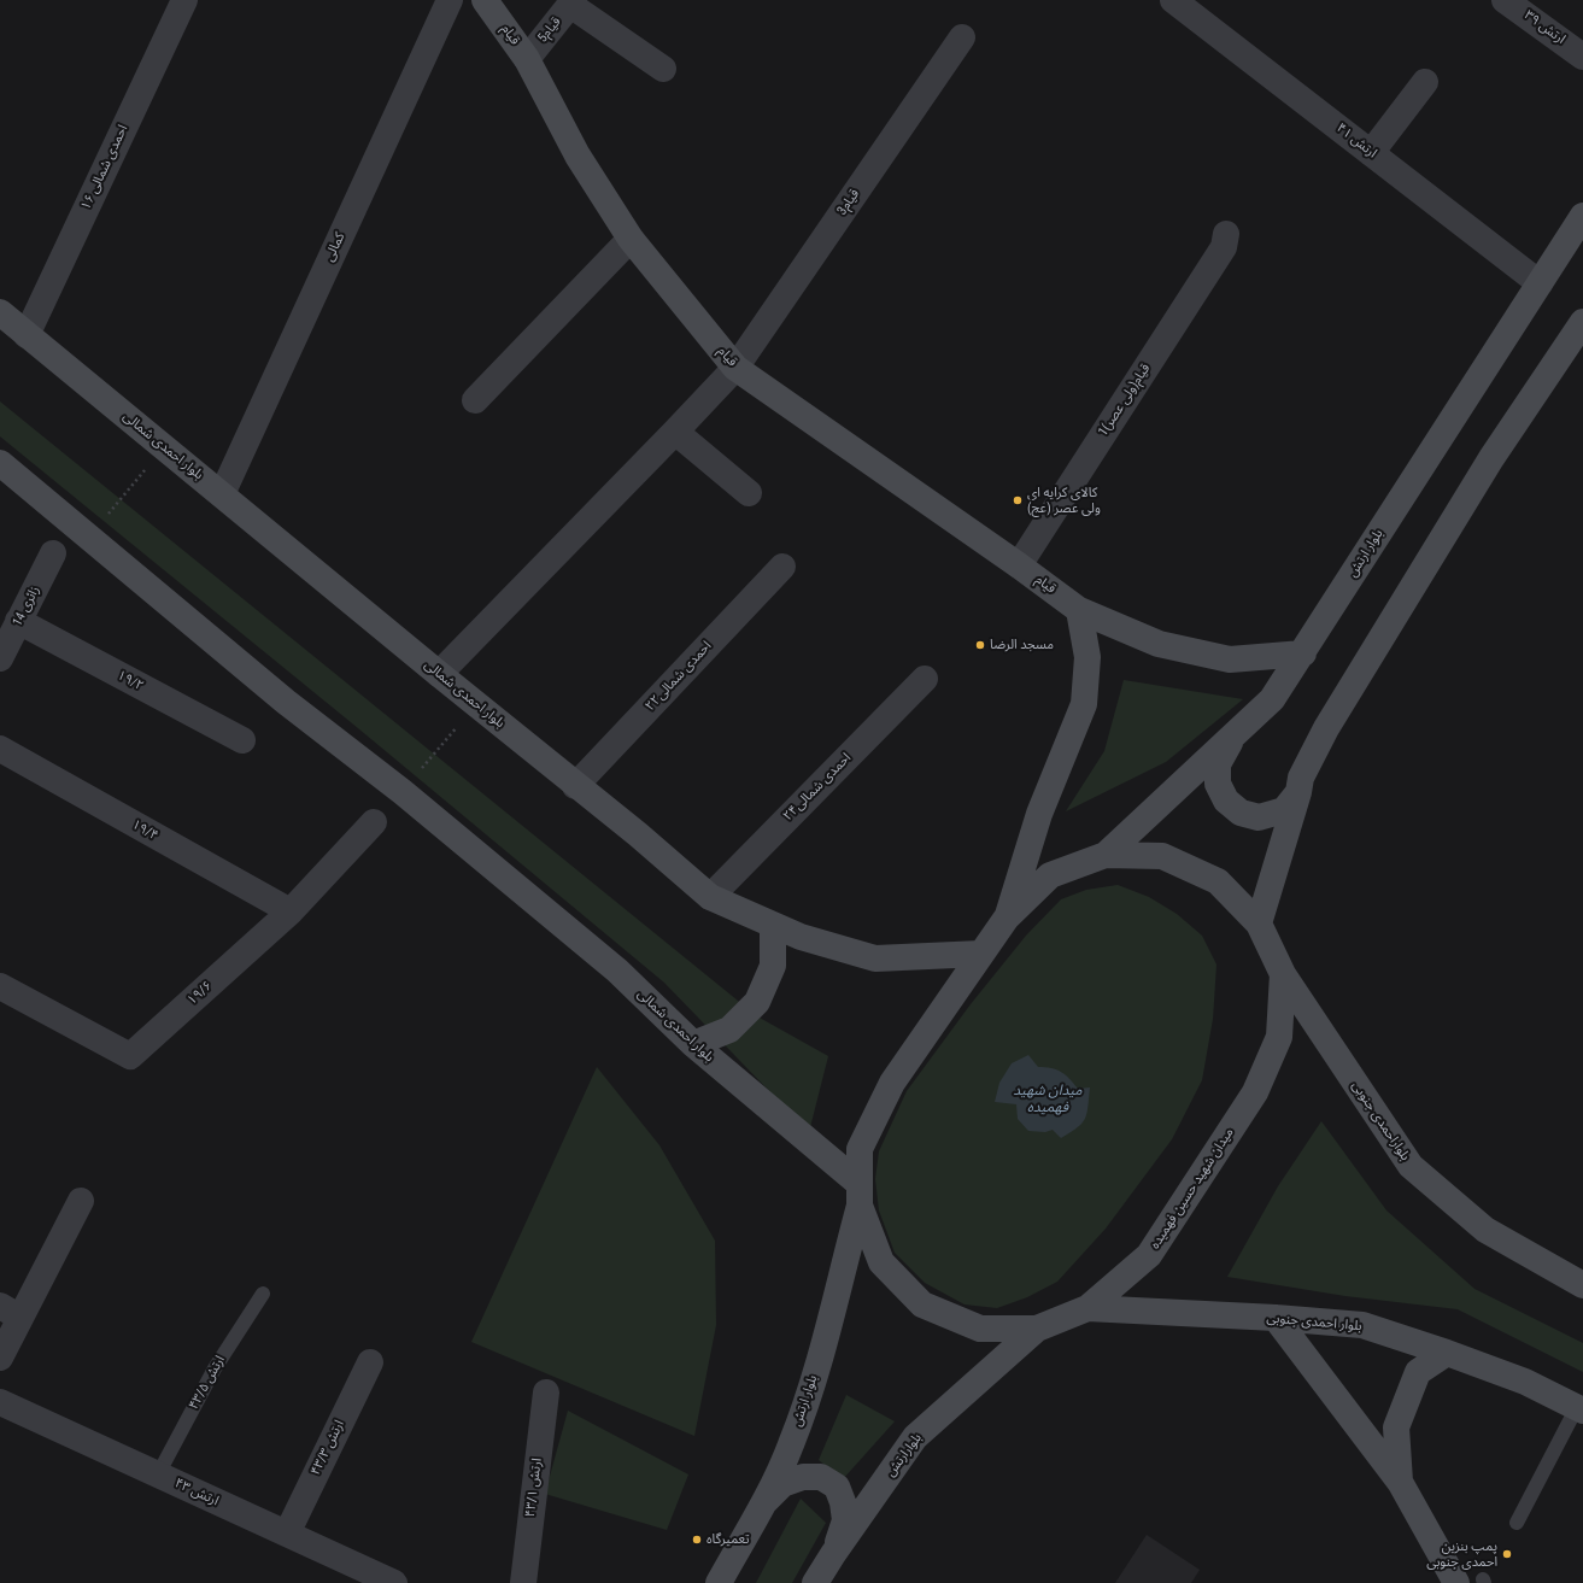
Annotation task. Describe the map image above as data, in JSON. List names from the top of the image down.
{
  "streets": {
    "main road": [
      "قیام",
      "بلوار احمدی شمالی",
      "بلوار ارتش",
      "بلواراحمدی جنوبی",
      "میدان شهید حسین فهمیده",
      "بلوار احمدی جنوبی",
      "بلوارارتش"
    ],
    "street": [
      "ارتش ۳۹",
      "قیام5",
      "ارتش ۴۱",
      "احمدی شمالی ۱۶",
      "قیام3",
      "کمالی",
      "قیام(ولی عصر)1",
      "14 زائری",
      "احمدی شمالی۲۲",
      "۱۹/۲",
      "احمدی شمالی۲۴",
      "۱۹/۴",
      "۱۹/۶",
      "ارتش ۴۳/۳",
      "ارتش ۴۳/۱",
      "ارتش ۴۳"
    ],
    "lane": ["ارتش ۴۳/۵"]
  },
  "crossings": [
    ["قیام5", "قیام"],
    ["قیام", "قیام3"],
    ["قیام", "قیام(ولی عصر)1"],
    ["قیام", "بلوار ارتش"],
    ["ارتش ۴۱", "بلوار ارتش"],
    ["احمدی شمالی ۱۶", "بلوار احمدی شمالی"],
    ["قیام3", "بلوار احمدی شمالی"],
    ["کمالی", "بلوار احمدی شمالی"],
    ["بلوار احمدی شمالی", "بلوار ارتش"],
    ["بلوار احمدی شمالی", "احمدی شمالی۲۲"],
    ["بلوار احمدی شمالی", "احمدی شمالی۲۴"],
    ["بلوار احمدی شمالی", "میدان شهید حسین فهمیده"],
    ["بلوار ارتش", "میدان شهید حسین فهمیده"],
    ["14 زائری", "۱۹/۲"],
    ["۱۹/۴", "۱۹/۶"],
    ["بلواراحمدی جنوبی", "میدان شهید حسین فهمیده"],
    ["میدان شهید حسین فهمیده", "بلوار احمدی جنوبی"],
    ["میدان شهید حسین فهمیده", "بلوارارتش"],
    ["ارتش ۴۳/۵", "ارتش ۴۳"],
    ["ارتش ۴۳/۳", "ارتش ۴۳"]
  ],
  "water": ["میدان شهید فهمیده"],
  "places": [
    "کالای کرایه ای ولی عصر (عج)",
    "مسجد الرضا",
    "تعمیرگاه",
    "پمپ بنزین احمدى جنوبى"
  ]
}
